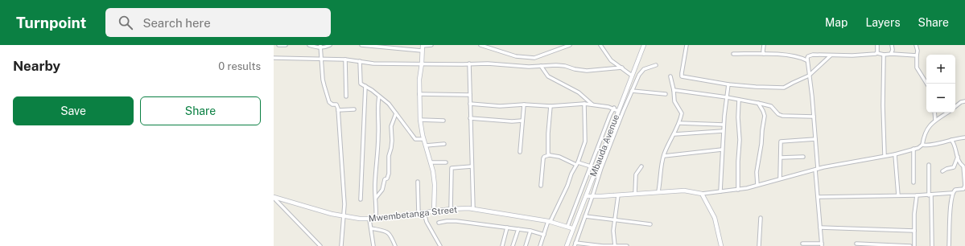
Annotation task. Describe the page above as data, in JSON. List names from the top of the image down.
{
  "streets": {
    "street": ["Mbauda Avenue", "Mwembetanga Street"]
  },
  "crossings": [
    ["Mbauda Avenue", "Mwembetanga Street"]
  ],
  "page": {
    "header": "Turnpoint",
    "search": "Search here",
    "nav": ["Map", "Layers", "Share"],
    "heading": ["Nearby", "0 results"],
    "map_buttons": ["+", "−"],
    "buttons": ["Save", "Share"]
  }
}
